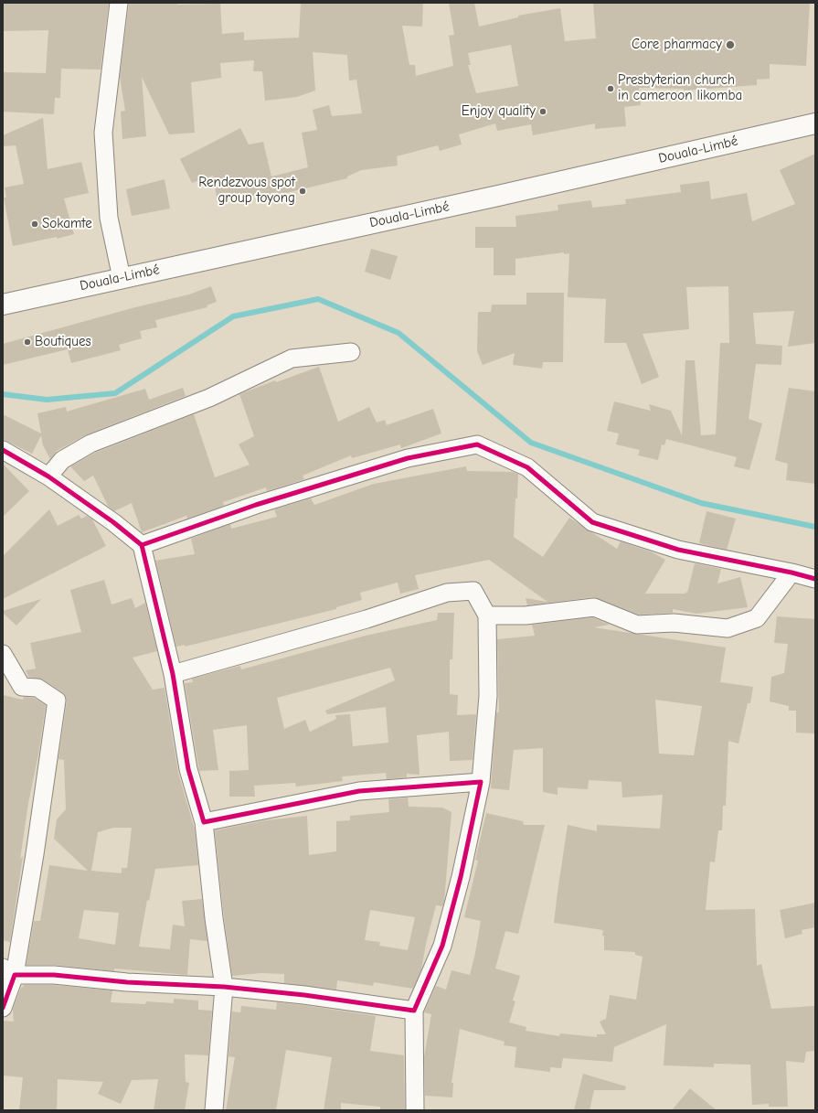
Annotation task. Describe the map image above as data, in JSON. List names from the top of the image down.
{
  "streets": {
    "highway": ["Douala-Limbé"]
  },
  "places": [
    "Core pharmacy",
    "Presbyterian church in cameroon likomba",
    "Enjoy quality",
    "Rendezvous spot group toyong",
    "Sokamte",
    "Boutiques"
  ]
}
